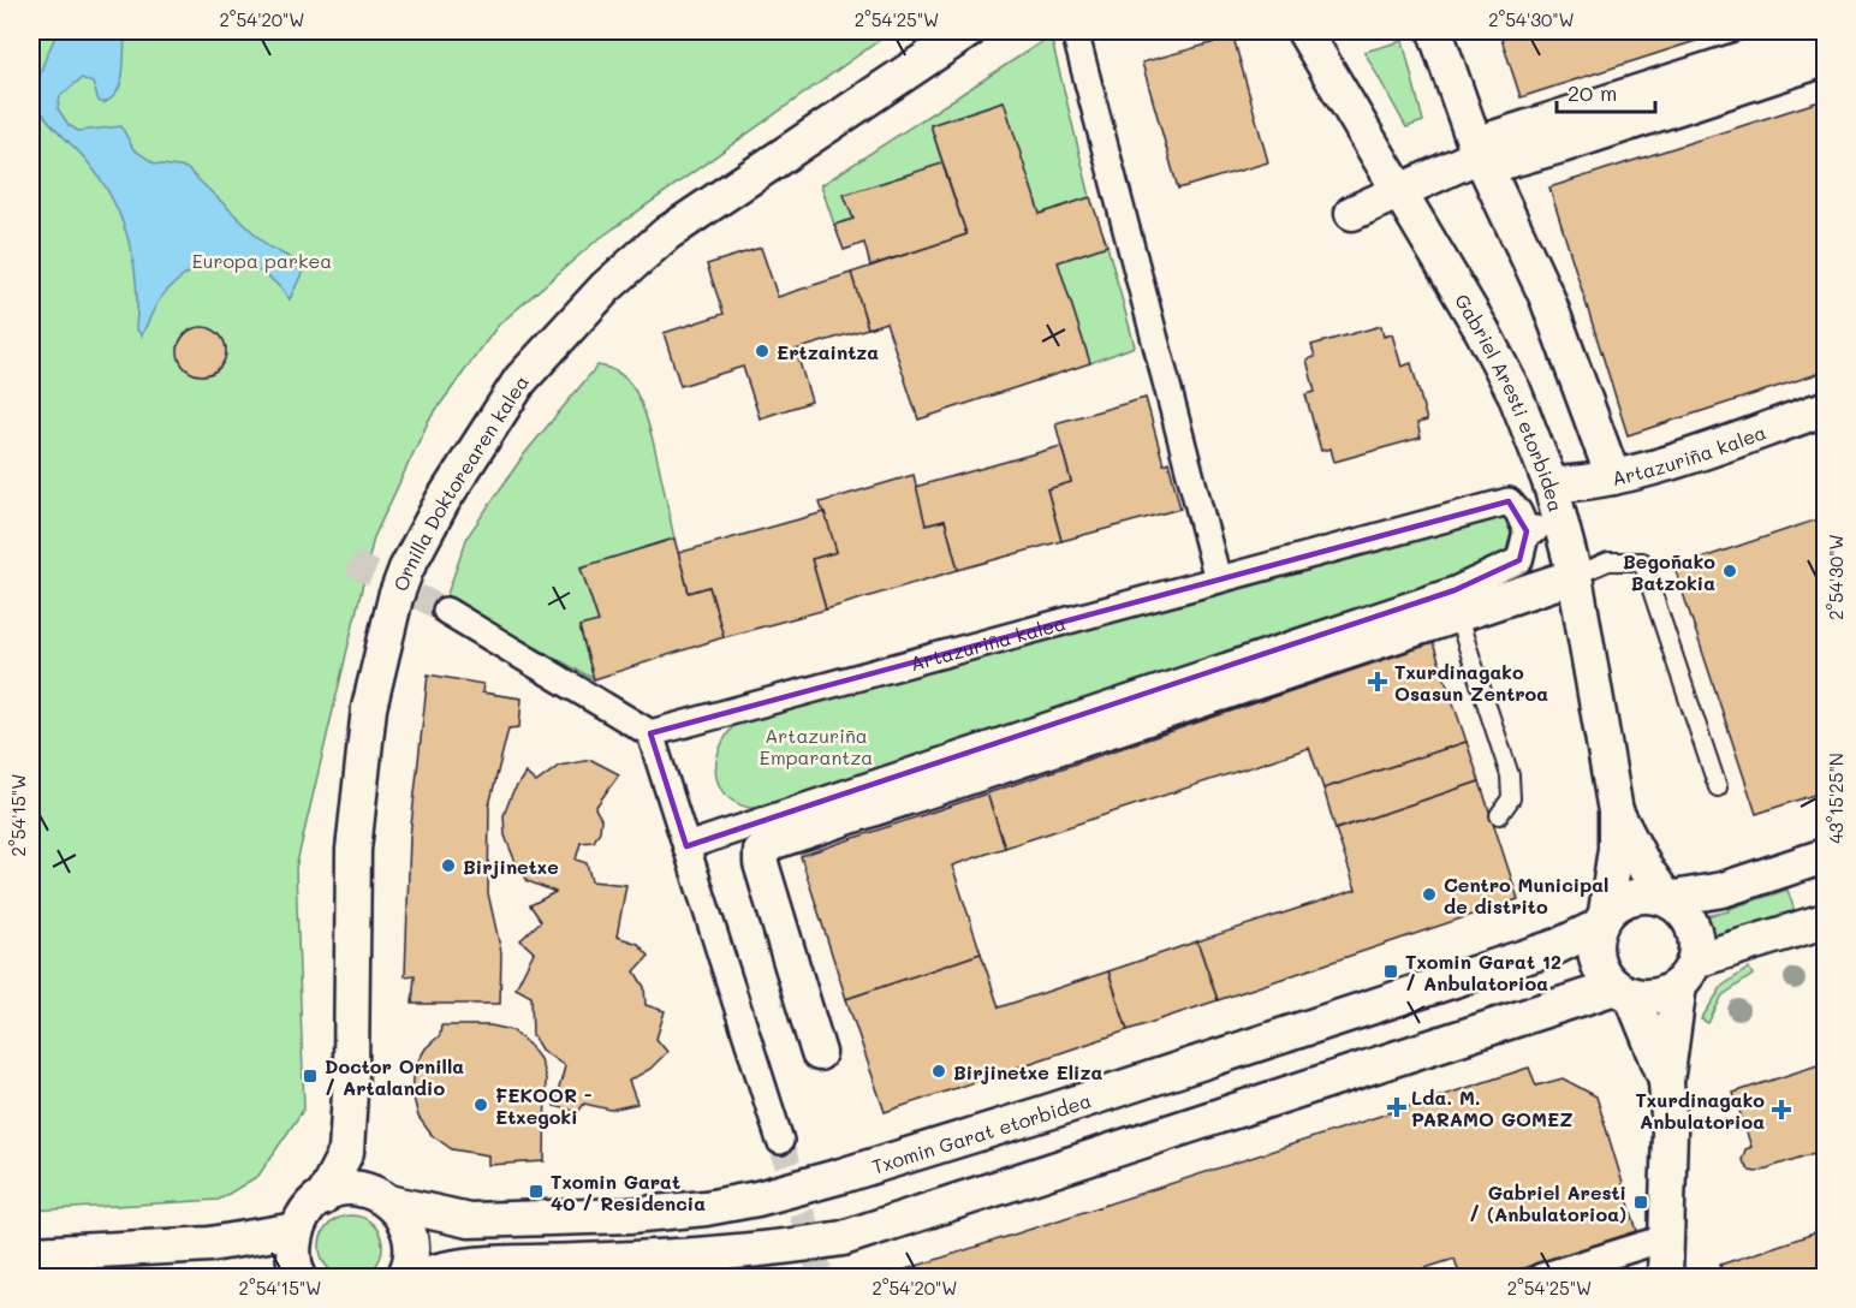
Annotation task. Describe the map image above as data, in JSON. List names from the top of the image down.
{
  "streets": {
    "street": [
      "Gabriel Aresti etorbidea",
      "Artazuriña kalea",
      "Ornilla Doktorearen kalea",
      "Txomin Garat etorbidea"
    ]
  },
  "crossings": [
    ["Gabriel Aresti etorbidea", "Artazuriña kalea"],
    ["Ornilla Doktorearen kalea", "Txomin Garat etorbidea"]
  ],
  "parks": ["Europa parkea", "Artazuriña Emparantza"],
  "places": {
    "other": [
      "Ertzaintza",
      "Begoñako Batzokia",
      "Birjinetxe",
      "Centro Municipal de distrito",
      "Birjinetxe Eliza",
      "FEKOOR - Etxegoki"
    ],
    "health": ["Txurdinagako Osasun Zentroa", "Lda. M. PARAMO GOMEZ", "Txurdinagako Anbulatorioa"],
    "transit": [
      "Txomin Garat 12 / Anbulatorioa",
      "Doctor Ornilla / Artalandio",
      "Txomin Garat 40 / Residencia",
      "Gabriel Aresti / (Anbulatorioa)"
    ]
  },
  "scale_bar": "20 m",
  "coordinates": [
    "2°54'20\"W",
    "2°54'25\"W",
    "2°54'30\"W",
    "43°15'25\"N",
    "2°54'15\"W"
  ]
}
